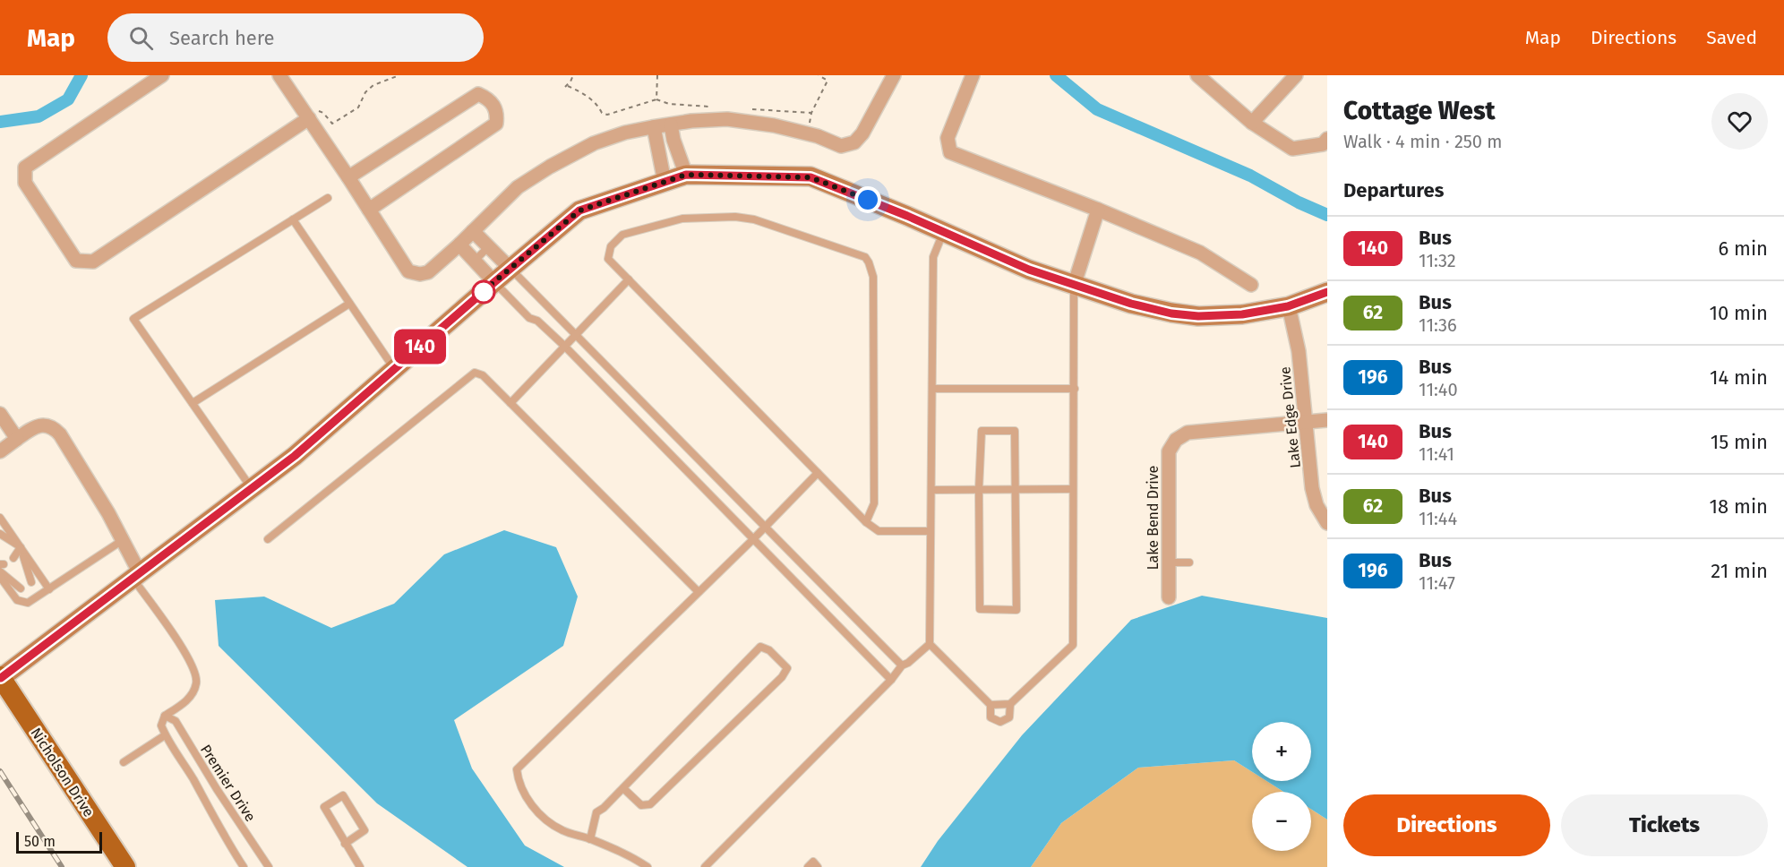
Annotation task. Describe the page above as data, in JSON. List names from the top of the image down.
{
  "streets": {
    "main road": ["Nicholson Drive"],
    "street": ["Lake Edge Drive", "Lake Bend Drive"],
    "lane": ["Premier Drive"]
  },
  "crossings": [
    ["Lake Edge Drive", "Lake Bend Drive"]
  ],
  "lines": ["bus line 140"],
  "scale_bar": "50 m",
  "page": {
    "header": "Map",
    "search": "Search here",
    "nav": ["Map", "Directions", "Saved"],
    "on_map": "140",
    "heading": [
      ["Cottage West", "Walk · 4 min · 250 m"],
      "Departures"
    ],
    "list": [
      {
        "mark": "140",
        "name": "Bus",
        "note": "11:32",
        "value": "6 min"
      },
      {
        "mark": "62",
        "name": "Bus",
        "note": "11:36",
        "value": "10 min"
      },
      {
        "mark": "196",
        "name": "Bus",
        "note": "11:40",
        "value": "14 min"
      },
      {
        "mark": "140",
        "name": "Bus",
        "note": "11:41",
        "value": "15 min"
      },
      {
        "mark": "62",
        "name": "Bus",
        "note": "11:44",
        "value": "18 min"
      },
      {
        "mark": "196",
        "name": "Bus",
        "note": "11:47",
        "value": "21 min"
      }
    ],
    "map_buttons": ["+", "−"],
    "buttons": ["Directions", "Tickets"],
    "scale": "50 m"
  }
}
